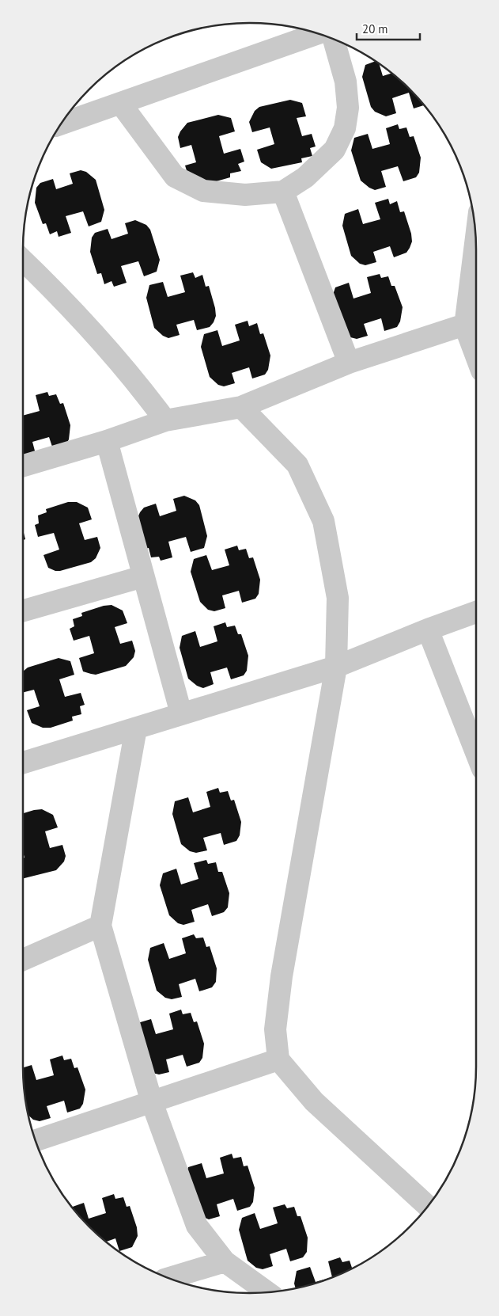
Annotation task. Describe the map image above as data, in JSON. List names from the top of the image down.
{
  "scale_bar": "20 m"
}
